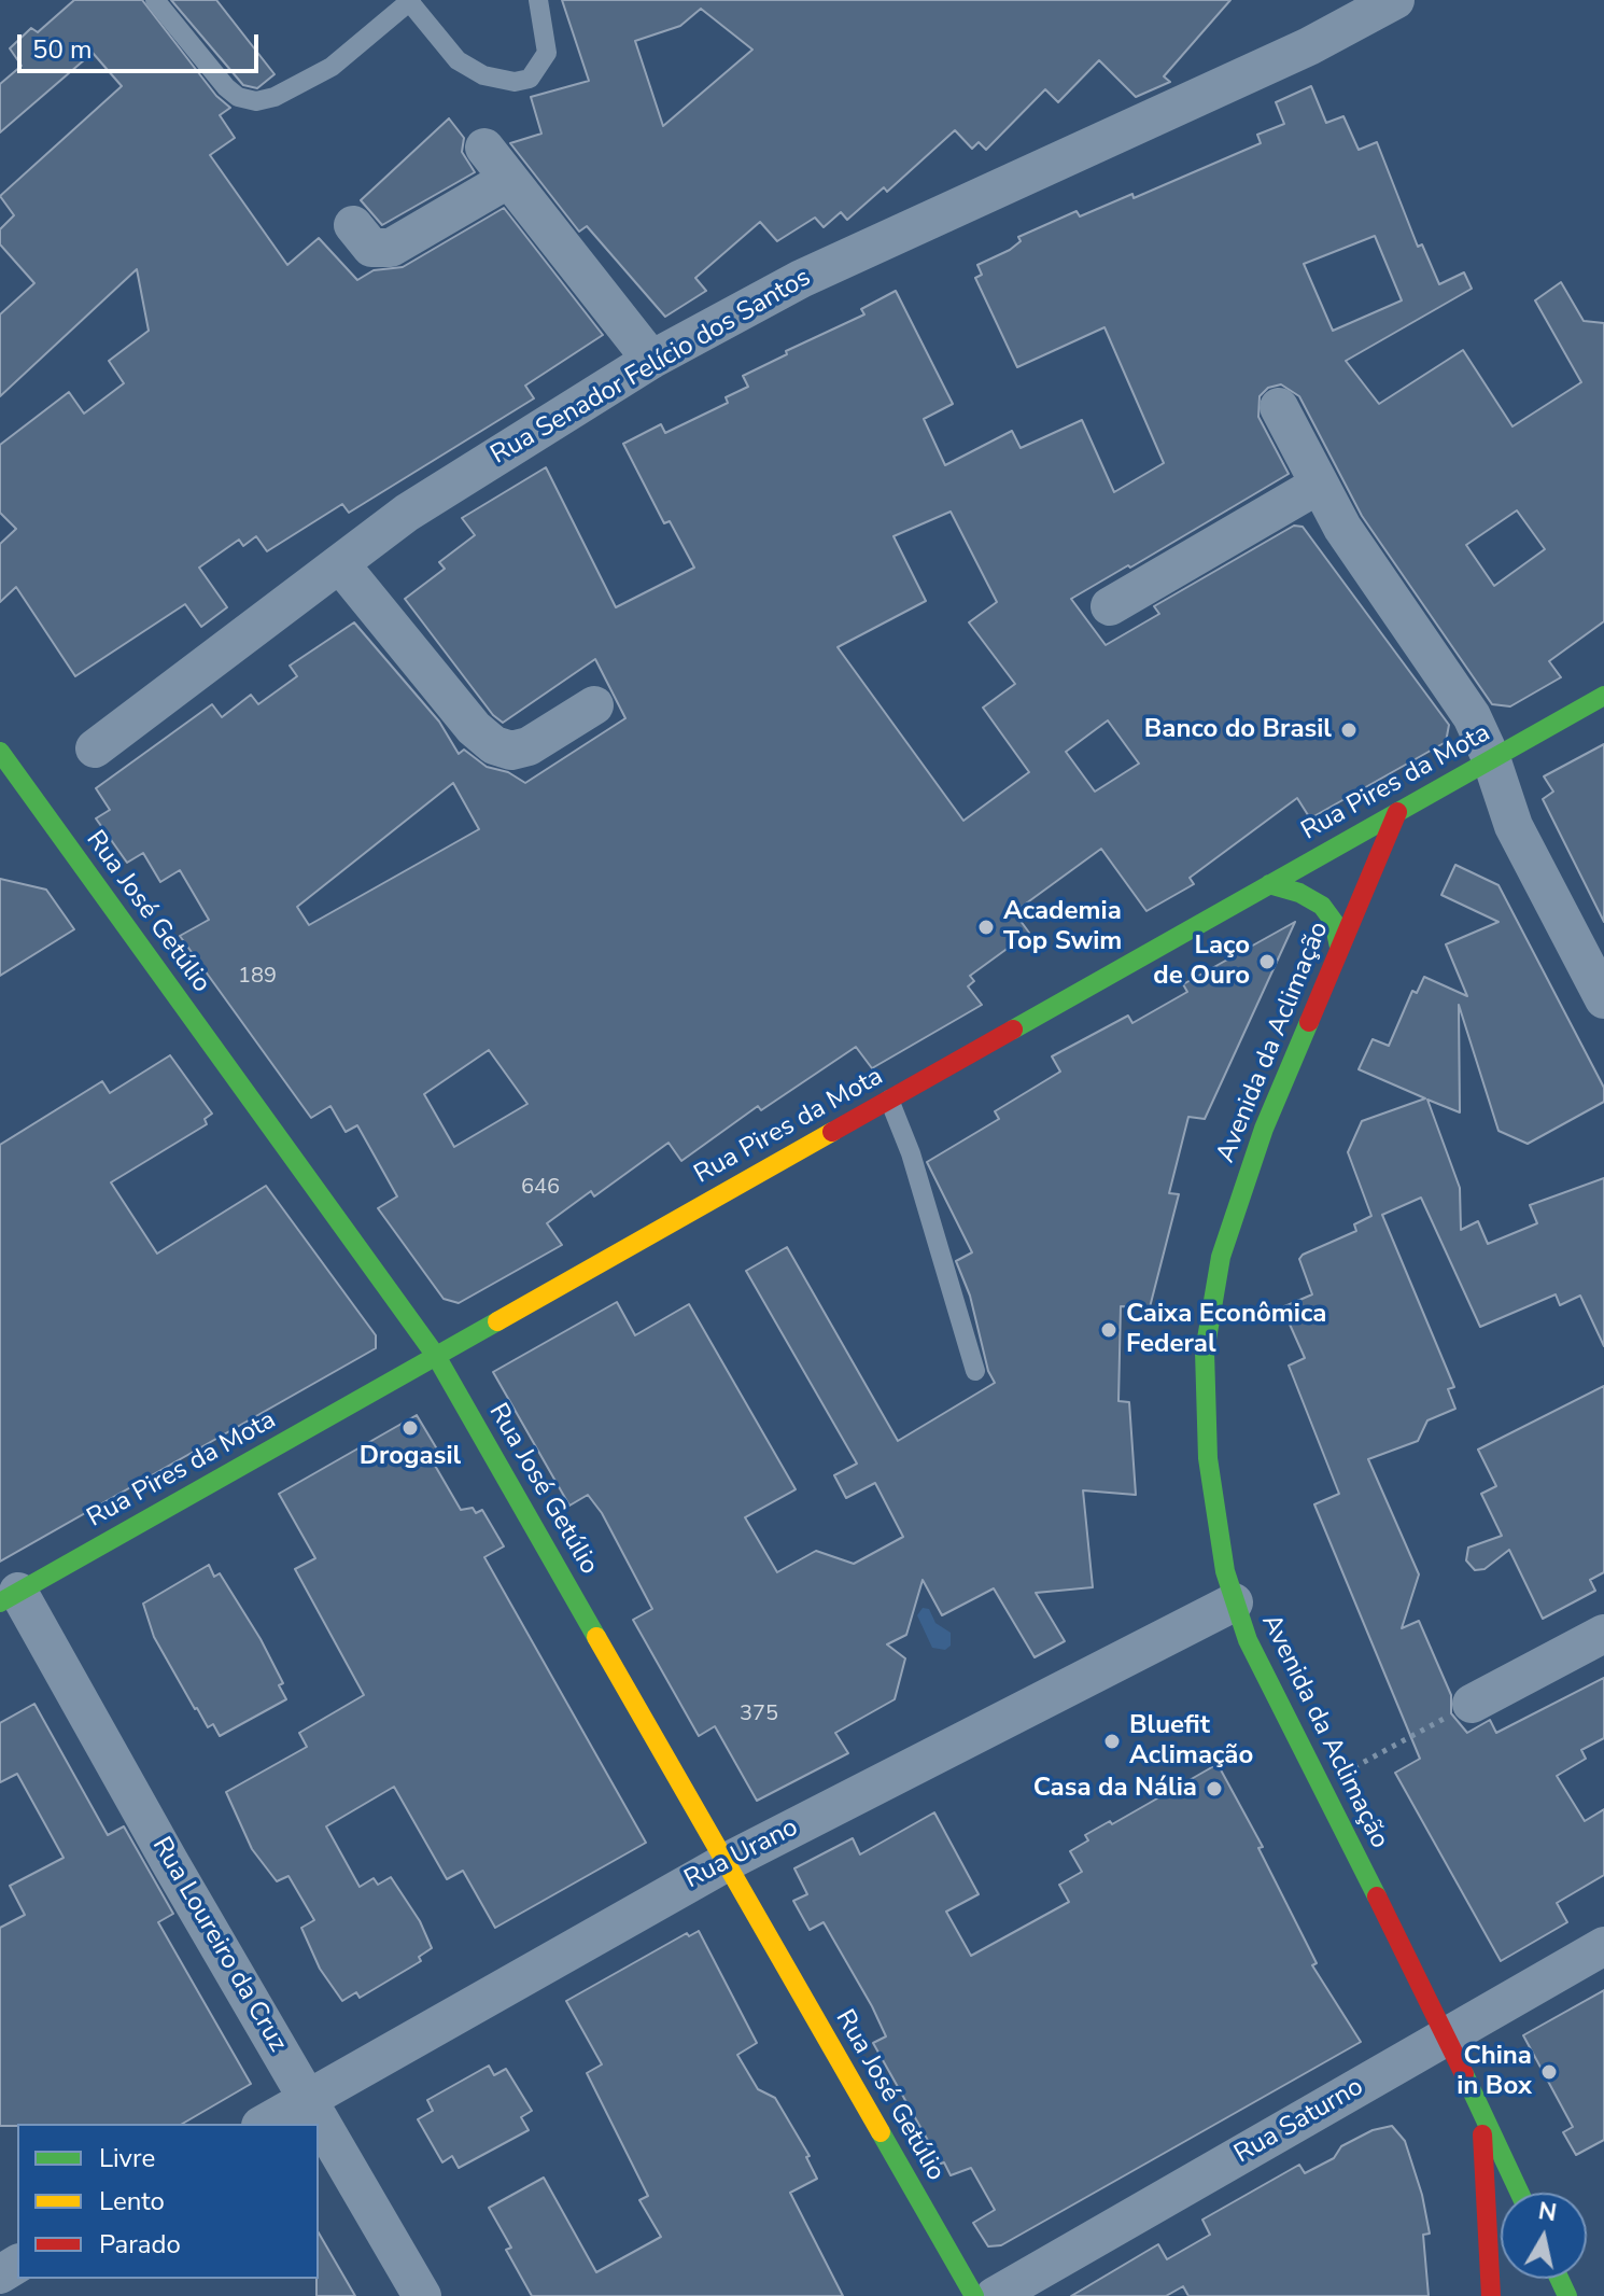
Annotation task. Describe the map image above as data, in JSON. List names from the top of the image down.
{
  "streets": {
    "street": [
      "Rua Senador Felício dos Santos",
      "Rua Pires da Mota",
      "Rua José Getúlio",
      "Avenida da Aclimação",
      "Rua Urano",
      "Rua Loureiro da Cruz",
      "Rua Saturno"
    ]
  },
  "crossings": [
    ["Rua Pires da Mota", "Rua José Getúlio"],
    ["Rua Pires da Mota", "Avenida da Aclimação"],
    ["Rua Pires da Mota", "Rua Loureiro da Cruz"],
    ["Rua José Getúlio", "Rua Urano"],
    ["Avenida da Aclimação", "Rua Urano"],
    ["Avenida da Aclimação", "Rua Saturno"],
    ["Rua Urano", "Rua Loureiro da Cruz"]
  ],
  "places": [
    "Banco do Brasil",
    "Academia Top Swim",
    "Laço de Ouro",
    "Caixa Econômica Federal",
    "Drogasil",
    "Bluefit Aclimação",
    "Casa da Nália",
    "China in Box"
  ],
  "house_numbers": ["189", "646", "375"],
  "legend": ["Livre", "Lento", "Parado"],
  "scale_bar": "50 m",
  "north": "top"
}
